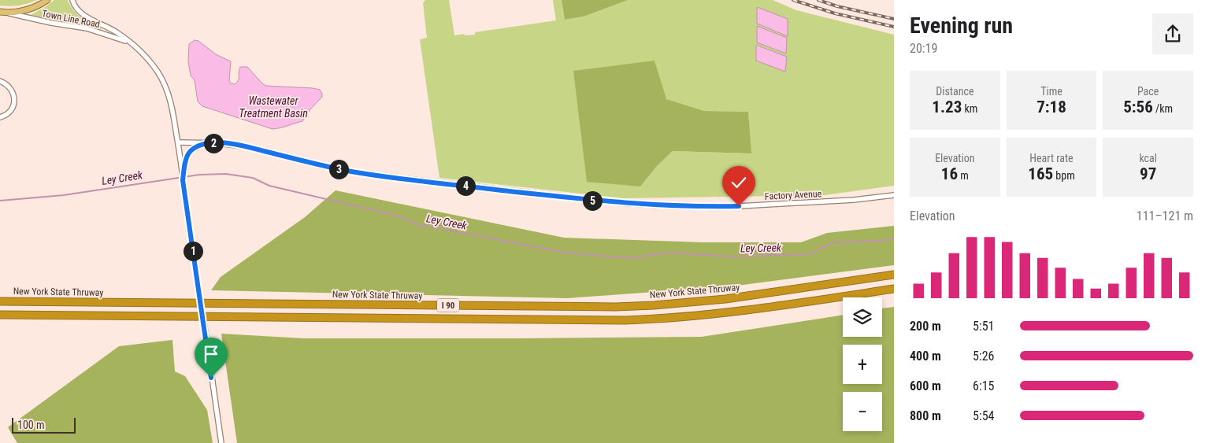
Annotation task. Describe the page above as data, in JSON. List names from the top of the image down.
{
  "streets": {
    "highway": ["New York State Thruway", "I 90"],
    "street": ["Town Line Road", "Factory Avenue"]
  },
  "crossings": [
    ["Town Line Road", "Factory Avenue"]
  ],
  "water": ["Wastewater Treatment Basin", "Ley Creek"],
  "scale_bar": "100 m",
  "page": {
    "heading": ["Evening run", "20:19"],
    "stats": [
      ["Distance", "1.23 km"],
      ["Time", "7:18"],
      ["Pace", "5:56 /km"],
      ["Elevation", "16 m"],
      ["Heart rate", "165 bpm"],
      ["kcal", "97"]
    ],
    "pins": [
      "2",
      "3",
      "4",
      "5",
      "1"
    ],
    "chart": ["Elevation", "111–121 m"],
    "map_buttons": ["+", "−"],
    "list": [
      {
        "name": "200 m",
        "note": "5:51"
      },
      {
        "name": "400 m",
        "note": "5:26"
      },
      {
        "name": "600 m",
        "note": "6:15"
      },
      {
        "name": "800 m",
        "note": "5:54"
      }
    ],
    "scale": "100 m"
  }
}
